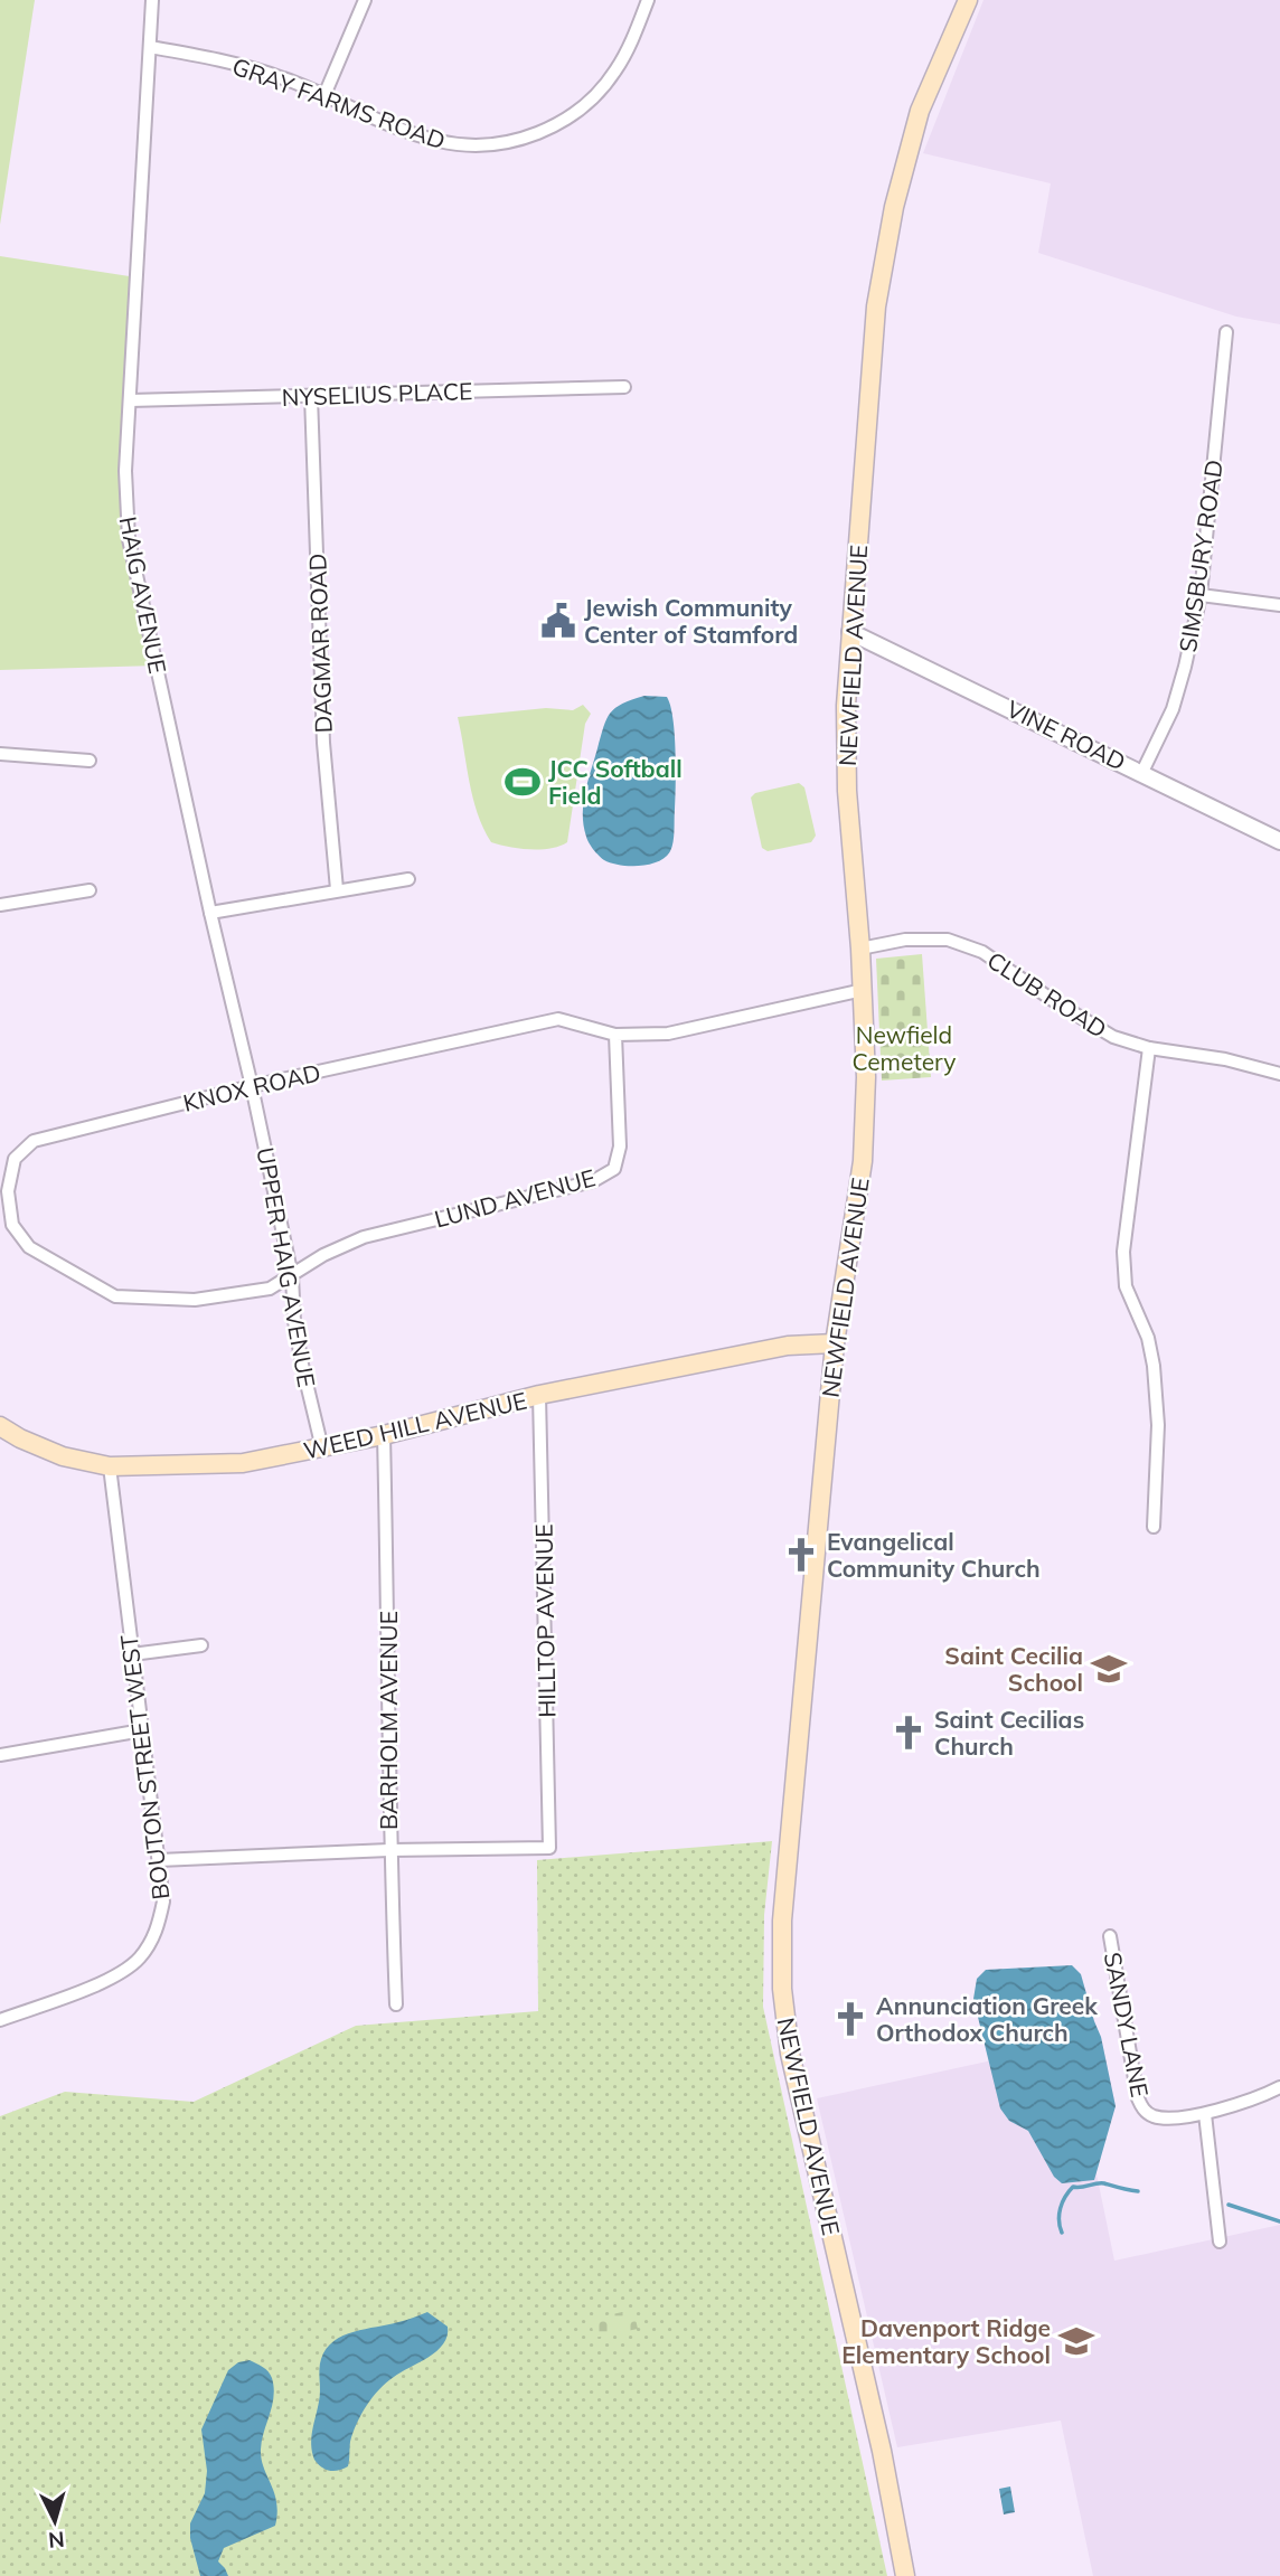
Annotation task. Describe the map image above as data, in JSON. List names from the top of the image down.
{
  "streets": {
    "main road": ["NEWFIELD AVENUE", "WEED HILL AVENUE"],
    "street": [
      "GRAY FARMS ROAD",
      "NYSELIUS PLACE",
      "SIMSBURY ROAD",
      "HAIG AVENUE",
      "DAGMAR ROAD",
      "VINE ROAD",
      "CLUB ROAD",
      "KNOX ROAD",
      "LUND AVENUE",
      "UPPER HAIG AVENUE",
      "HILLTOP AVENUE",
      "BARHOLM AVENUE",
      "BOUTON STREET WEST",
      "SANDY LANE"
    ]
  },
  "crossings": [
    ["GRAY FARMS ROAD", "HAIG AVENUE"],
    ["NYSELIUS PLACE", "HAIG AVENUE"],
    ["NYSELIUS PLACE", "DAGMAR ROAD"],
    ["SIMSBURY ROAD", "VINE ROAD"],
    ["HAIG AVENUE", "KNOX ROAD"],
    ["HAIG AVENUE", "UPPER HAIG AVENUE"],
    ["NEWFIELD AVENUE", "VINE ROAD"],
    ["NEWFIELD AVENUE", "CLUB ROAD"],
    ["NEWFIELD AVENUE", "KNOX ROAD"],
    ["NEWFIELD AVENUE", "WEED HILL AVENUE"],
    ["KNOX ROAD", "LUND AVENUE"],
    ["KNOX ROAD", "UPPER HAIG AVENUE"],
    ["LUND AVENUE", "UPPER HAIG AVENUE"],
    ["UPPER HAIG AVENUE", "WEED HILL AVENUE"],
    ["WEED HILL AVENUE", "HILLTOP AVENUE"],
    ["WEED HILL AVENUE", "BARHOLM AVENUE"],
    ["WEED HILL AVENUE", "BOUTON STREET WEST"],
    ["HILLTOP AVENUE", "BARHOLM AVENUE"]
  ],
  "parks": ["Newfield Cemetery"],
  "places": {
    "public building": ["Jewish Community Center of Stamford"],
    "sports": ["JCC Softball Field"],
    "church": ["Evangelical Community Church", "Saint Cecilias Church", "Annunciation Greek Orthodox Church"],
    "school or university": ["Saint Cecilia School", "Davenport Ridge Elementary School"]
  },
  "north": "bottom"
}
